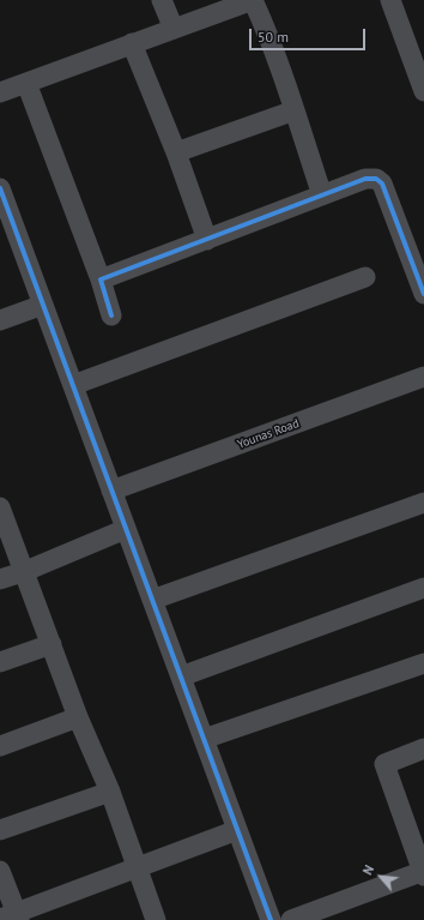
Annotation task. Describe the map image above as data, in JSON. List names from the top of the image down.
{
  "streets": {
    "street": ["Younas Road"]
  },
  "scale_bar": "50 m",
  "north": "top left"
}
